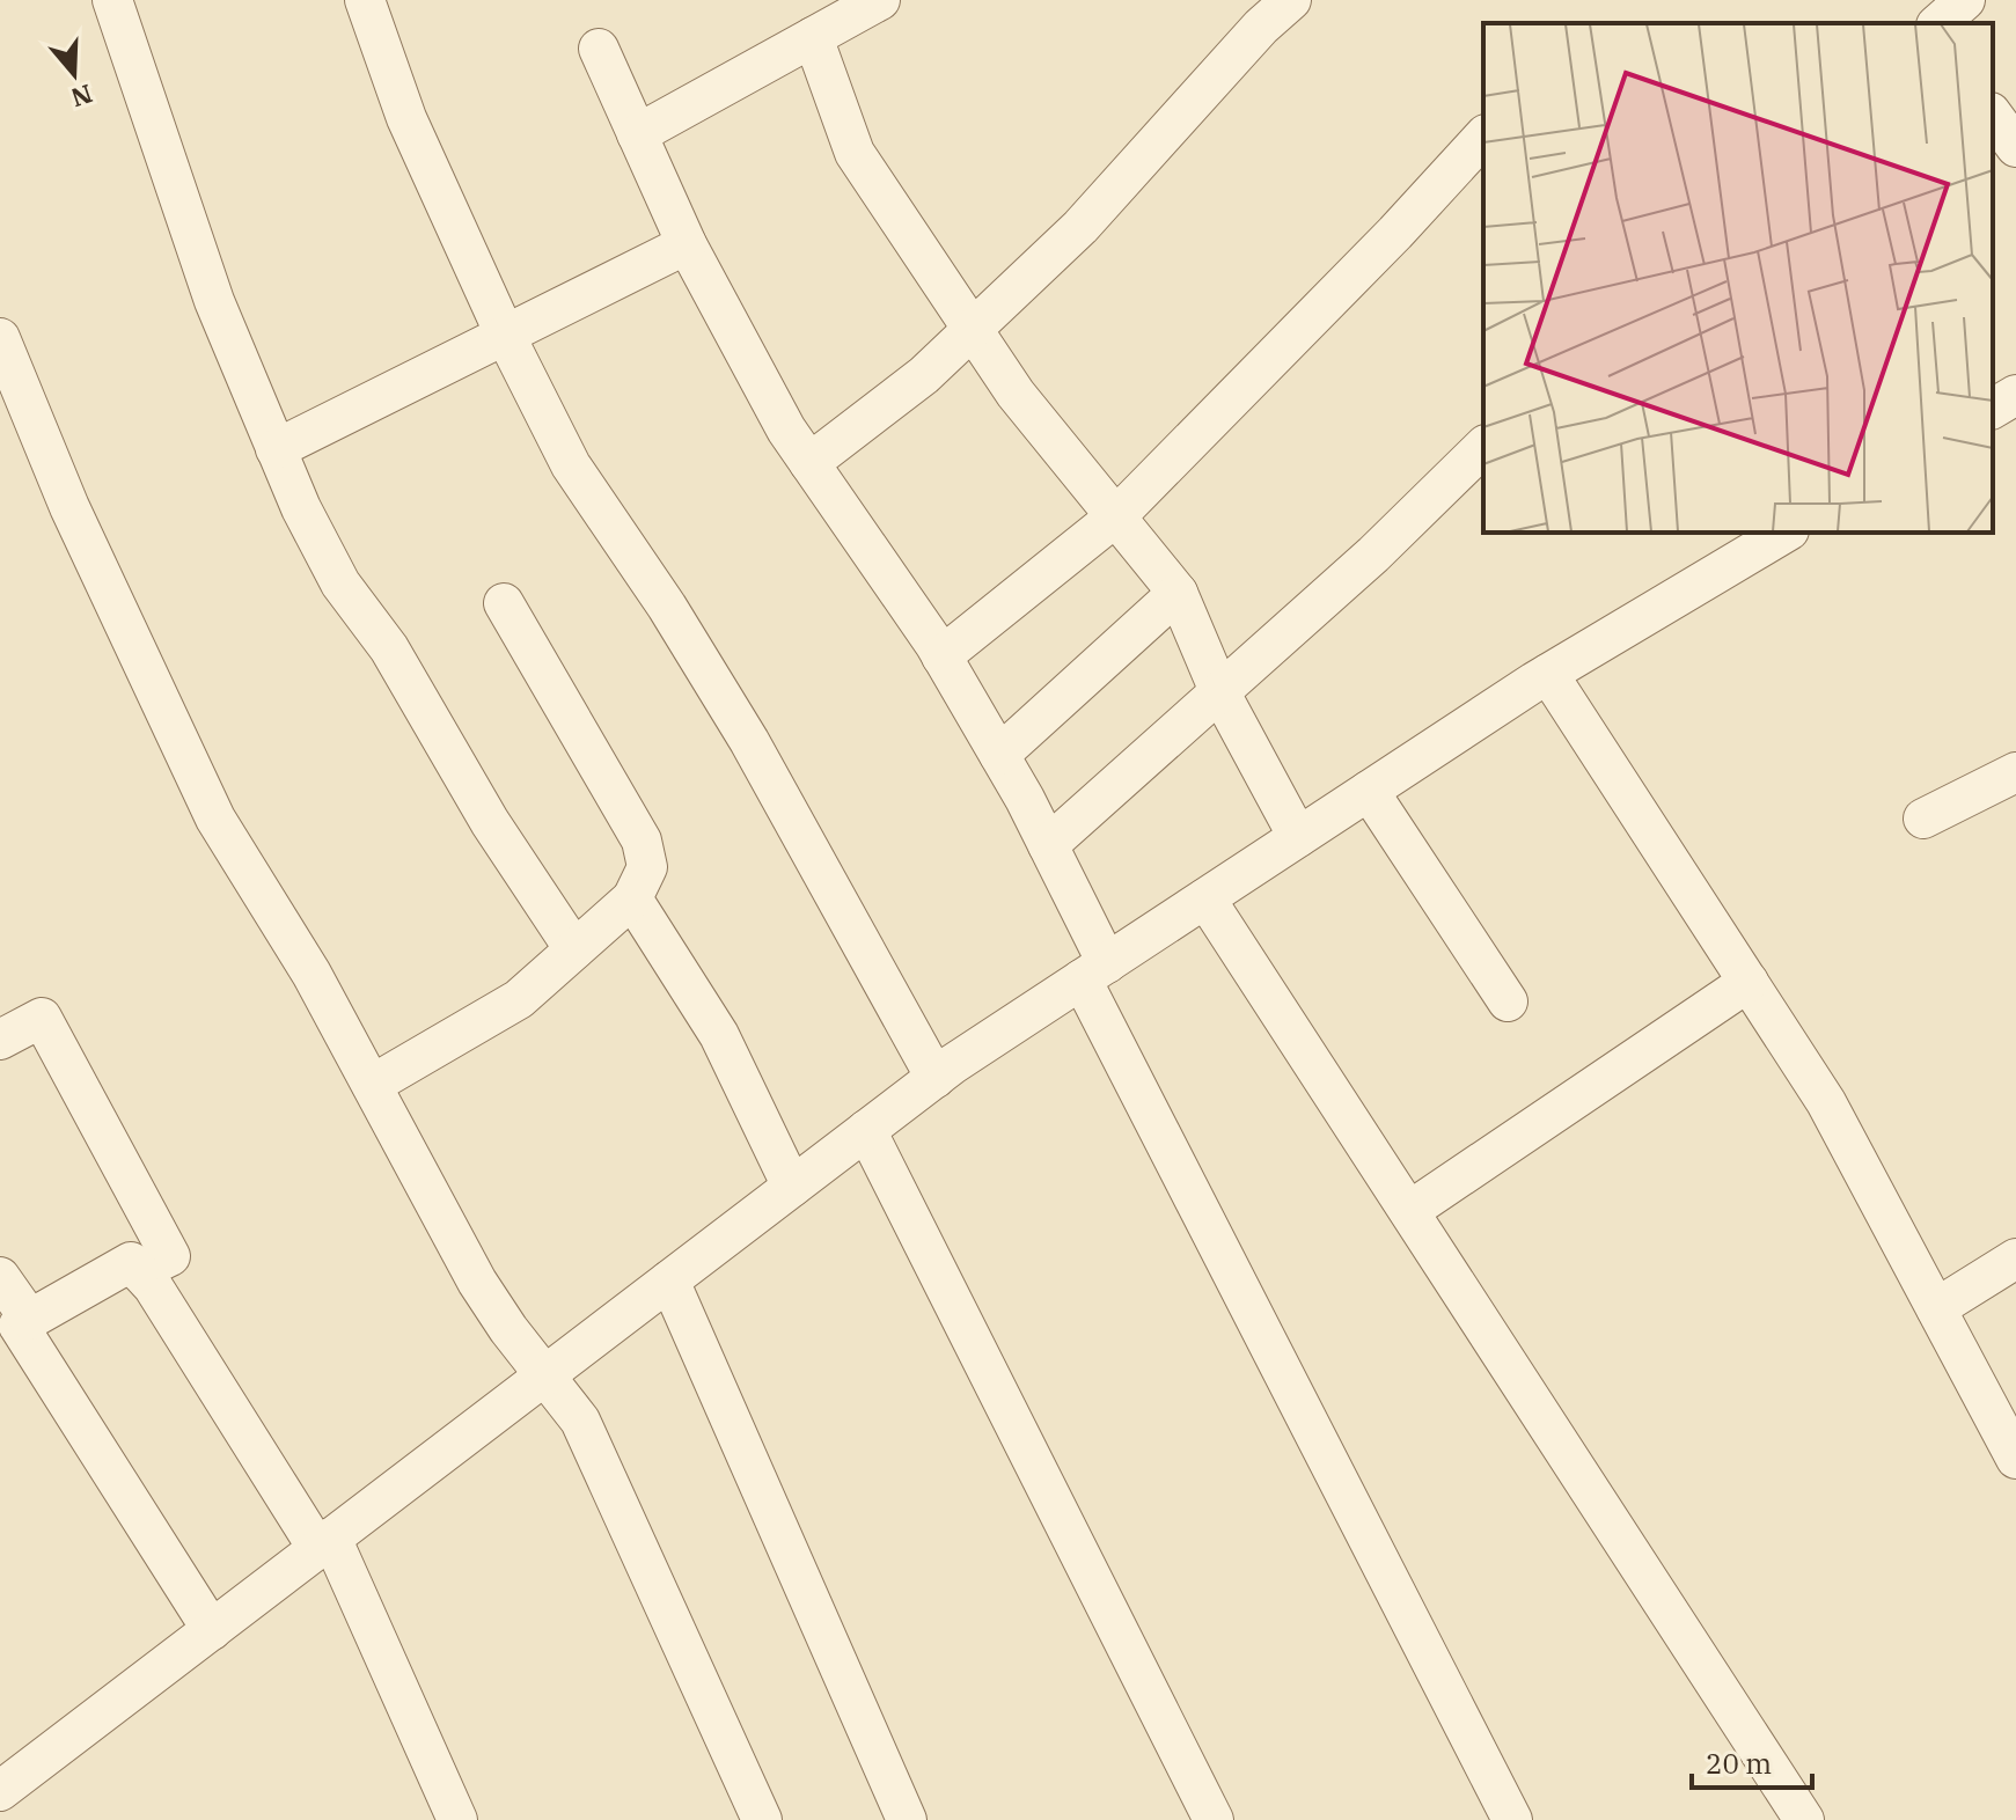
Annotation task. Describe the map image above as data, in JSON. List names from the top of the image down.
{
  "scale_bar": "20 m",
  "north": "bottom"
}
